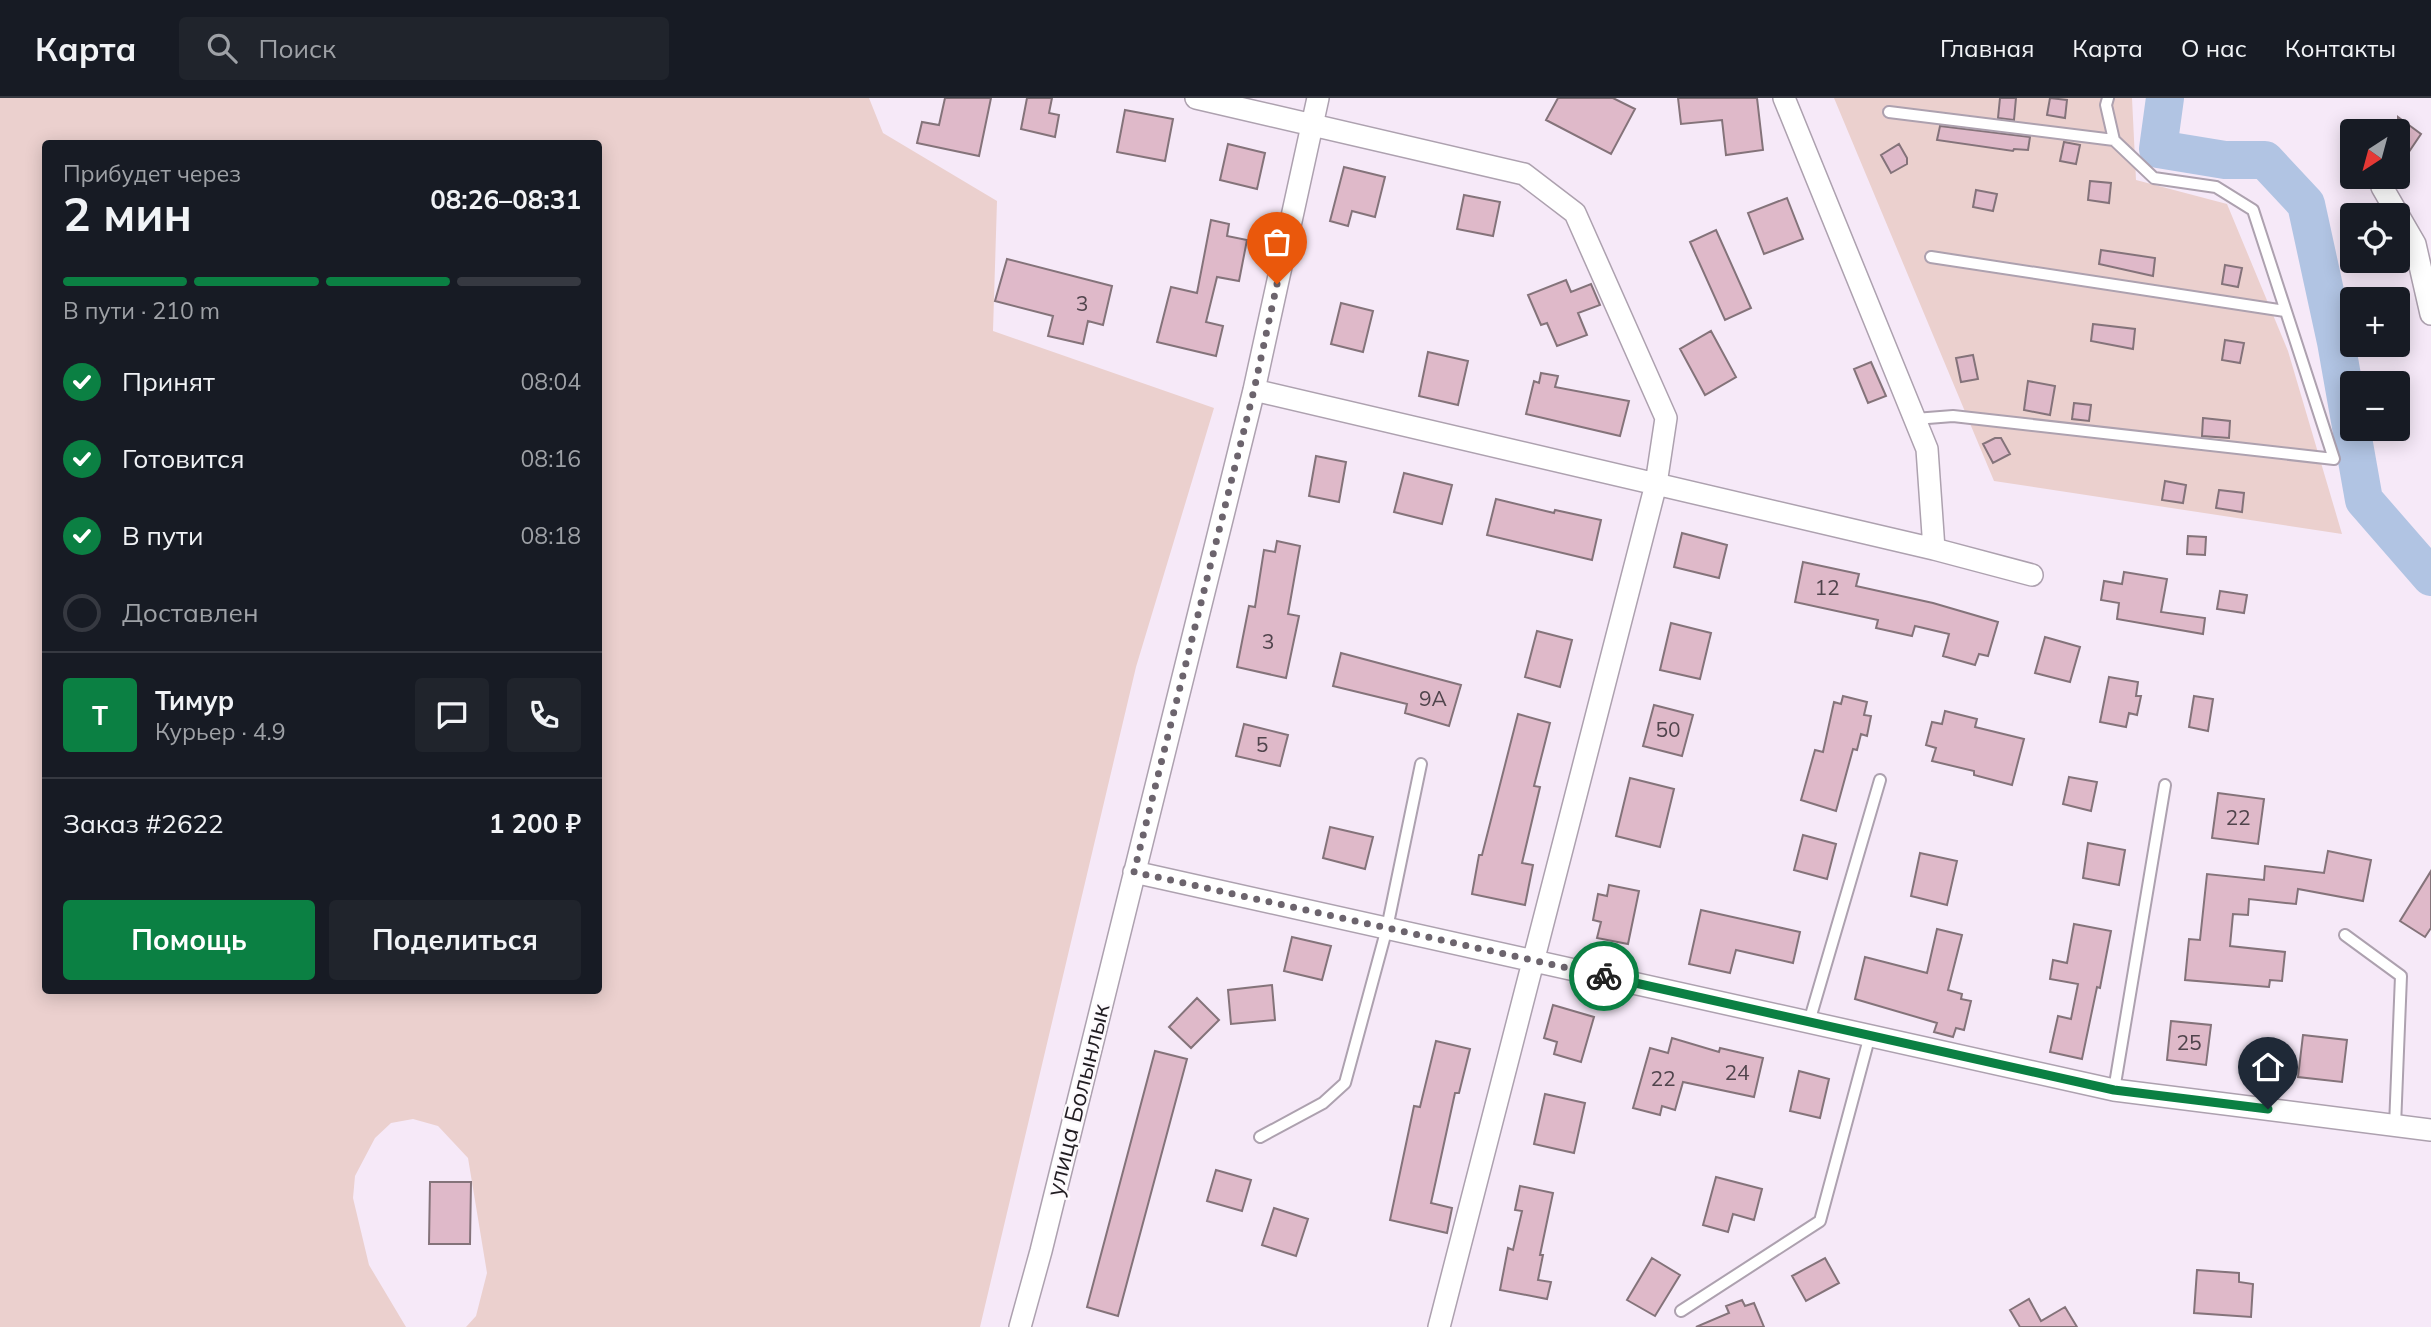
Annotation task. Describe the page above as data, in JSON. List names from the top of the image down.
{
  "streets": {
    "street": ["улица Болынлык"]
  },
  "house_numbers": [
    "3",
    "12",
    "3",
    "9А",
    "50",
    "5",
    "22",
    "25",
    "24",
    "22"
  ],
  "north": "bottom left",
  "page": {
    "header": "Карта",
    "search": "Поиск",
    "nav": [
      "Главная",
      "Карта",
      "О нас",
      "Контакты"
    ],
    "map_buttons": ["+", "−"],
    "heading": ["2 мин", "Прибудет через", "08:26–08:31"],
    "panel": [
      "Тимур",
      "Курьер · 4.9",
      "Заказ #2622",
      "1 200 ₽"
    ],
    "bar": "В пути · 210 m",
    "list": [
      ["Принят", "08:04"],
      ["Готовится", "08:16"],
      ["В пути", "08:18"],
      "Доставлен"
    ],
    "round": "Т",
    "buttons": ["Помощь", "Поделиться"]
  }
}
